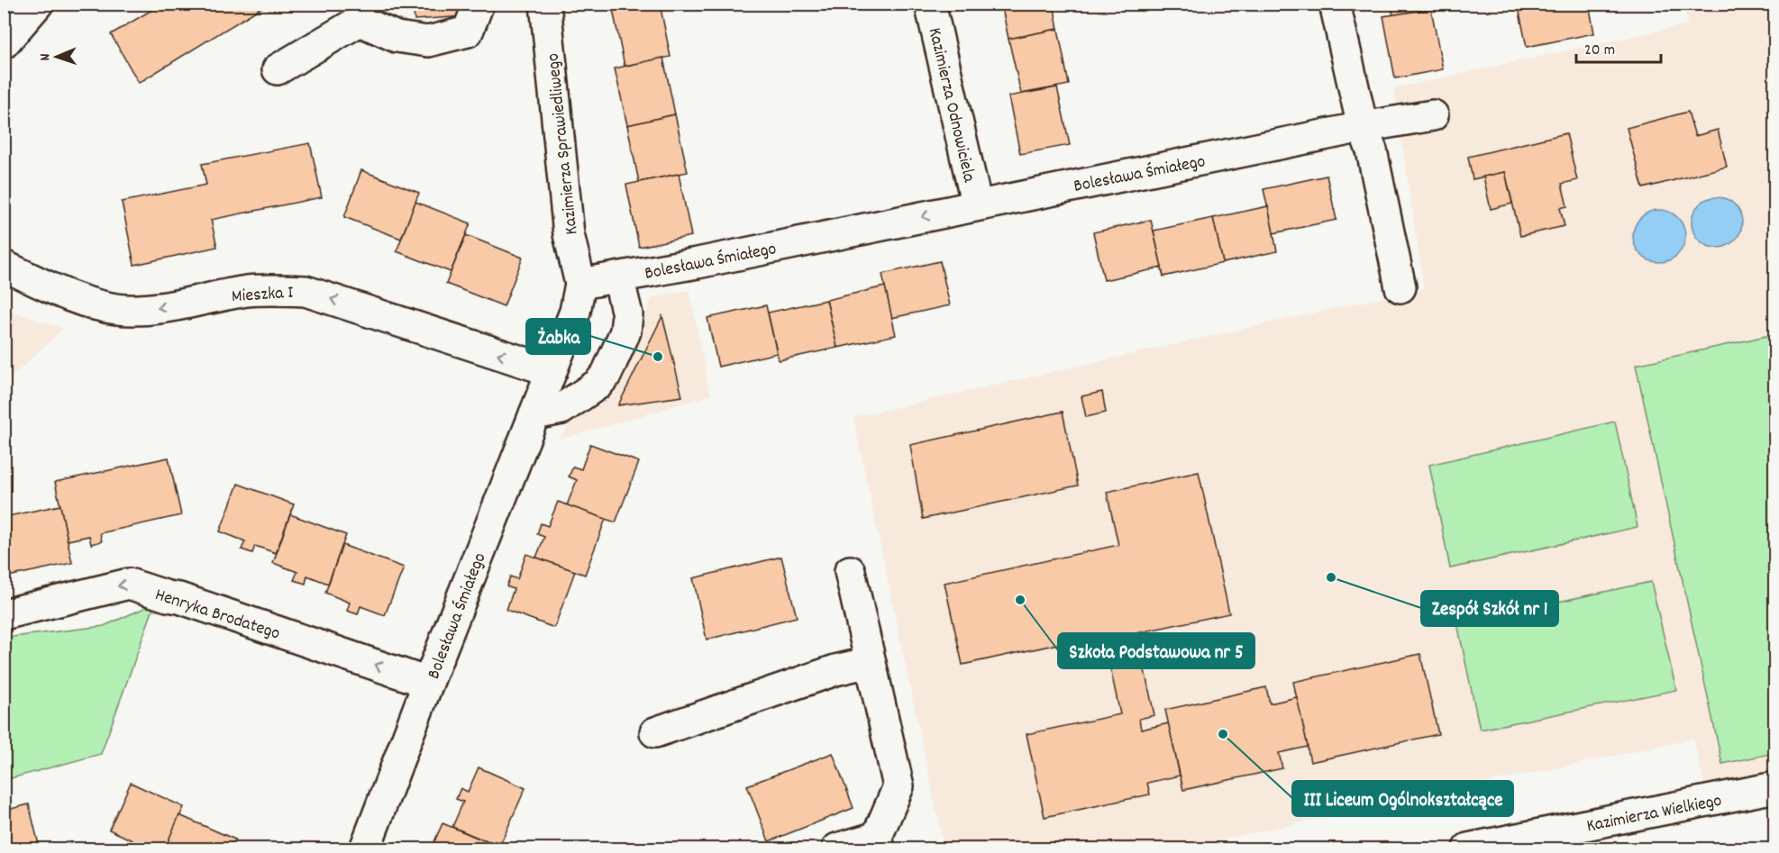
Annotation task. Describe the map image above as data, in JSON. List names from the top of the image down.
{
  "streets": {
    "street": [
      "Kazimierza Odnowiciela",
      "Kazimierza Sprawiedliwego",
      "Bolesława Śmiałego",
      "Mieszka I",
      "Henryka Brodatego",
      "Kazimierza Wielkiego"
    ]
  },
  "crossings": [
    ["Kazimierza Odnowiciela", "Bolesława Śmiałego"],
    ["Kazimierza Sprawiedliwego", "Bolesława Śmiałego"],
    ["Bolesława Śmiałego", "Mieszka I"],
    ["Bolesława Śmiałego", "Henryka Brodatego"]
  ],
  "one_way": ["Mieszka I", "Henryka Brodatego"],
  "places": [
    "Żabka",
    "Zespół Szkół nr 1",
    "Szkoła Podstawowa nr 5",
    "III Liceum Ogólnokształcące"
  ],
  "scale_bar": "20 m",
  "north": "left"
}
